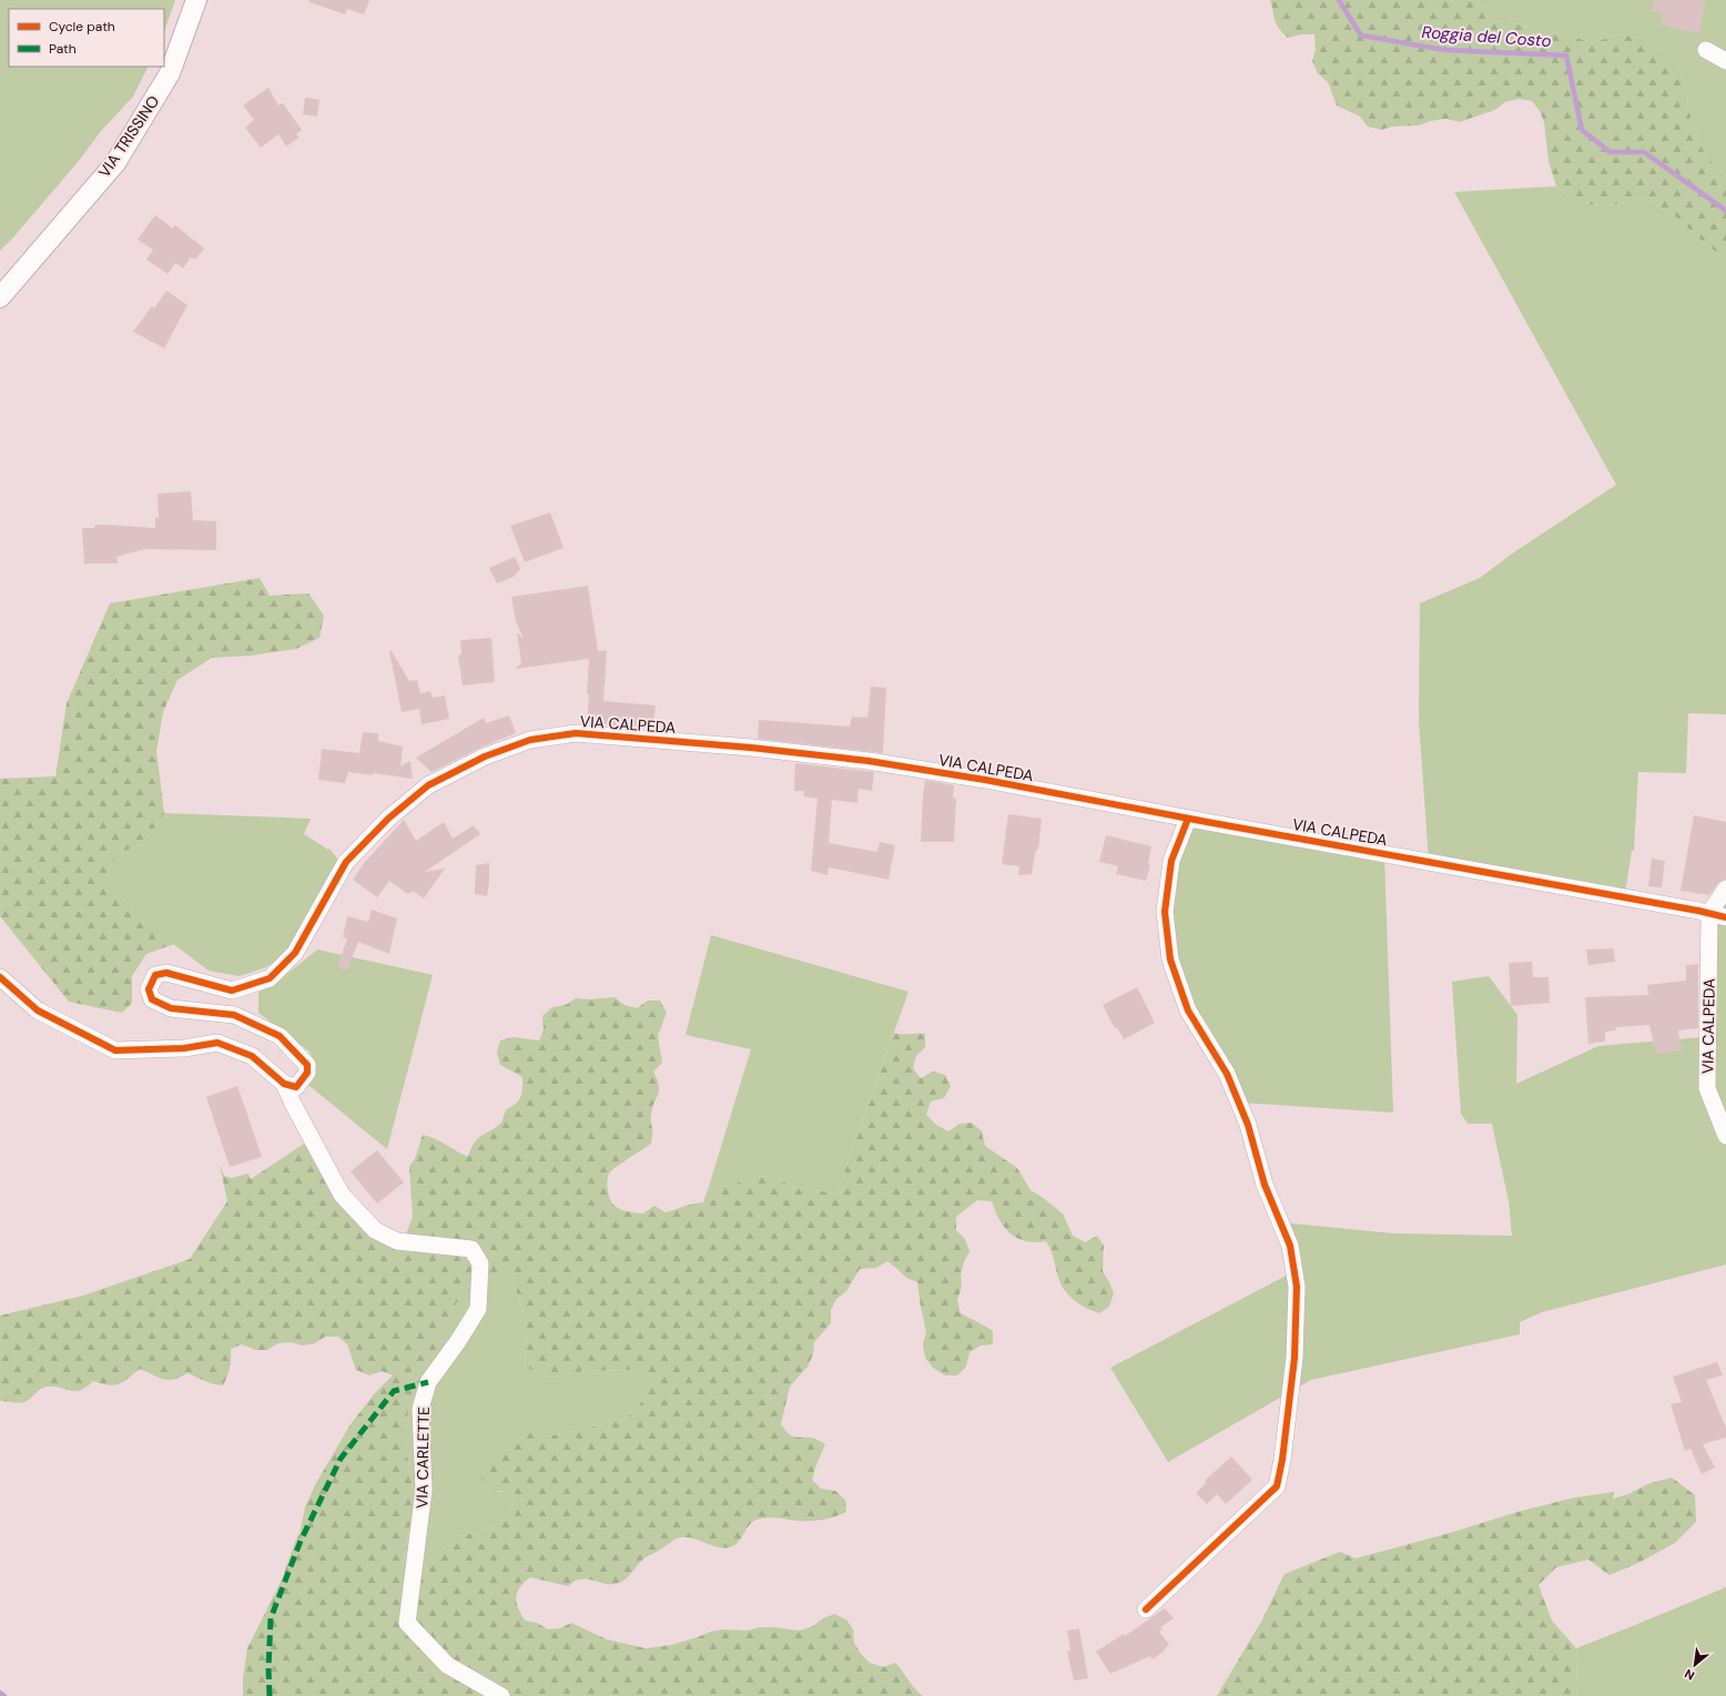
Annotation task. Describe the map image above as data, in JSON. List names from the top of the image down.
{
  "streets": {
    "main road": ["VIA TRISSINO"],
    "street": ["VIA CALPEDA", "VIA CARLETTE"]
  },
  "crossings": [
    ["VIA CALPEDA", "VIA CARLETTE"]
  ],
  "water": ["Roggia del Costo"],
  "legend": ["Cycle path", "Path"],
  "north": "bottom left"
}
